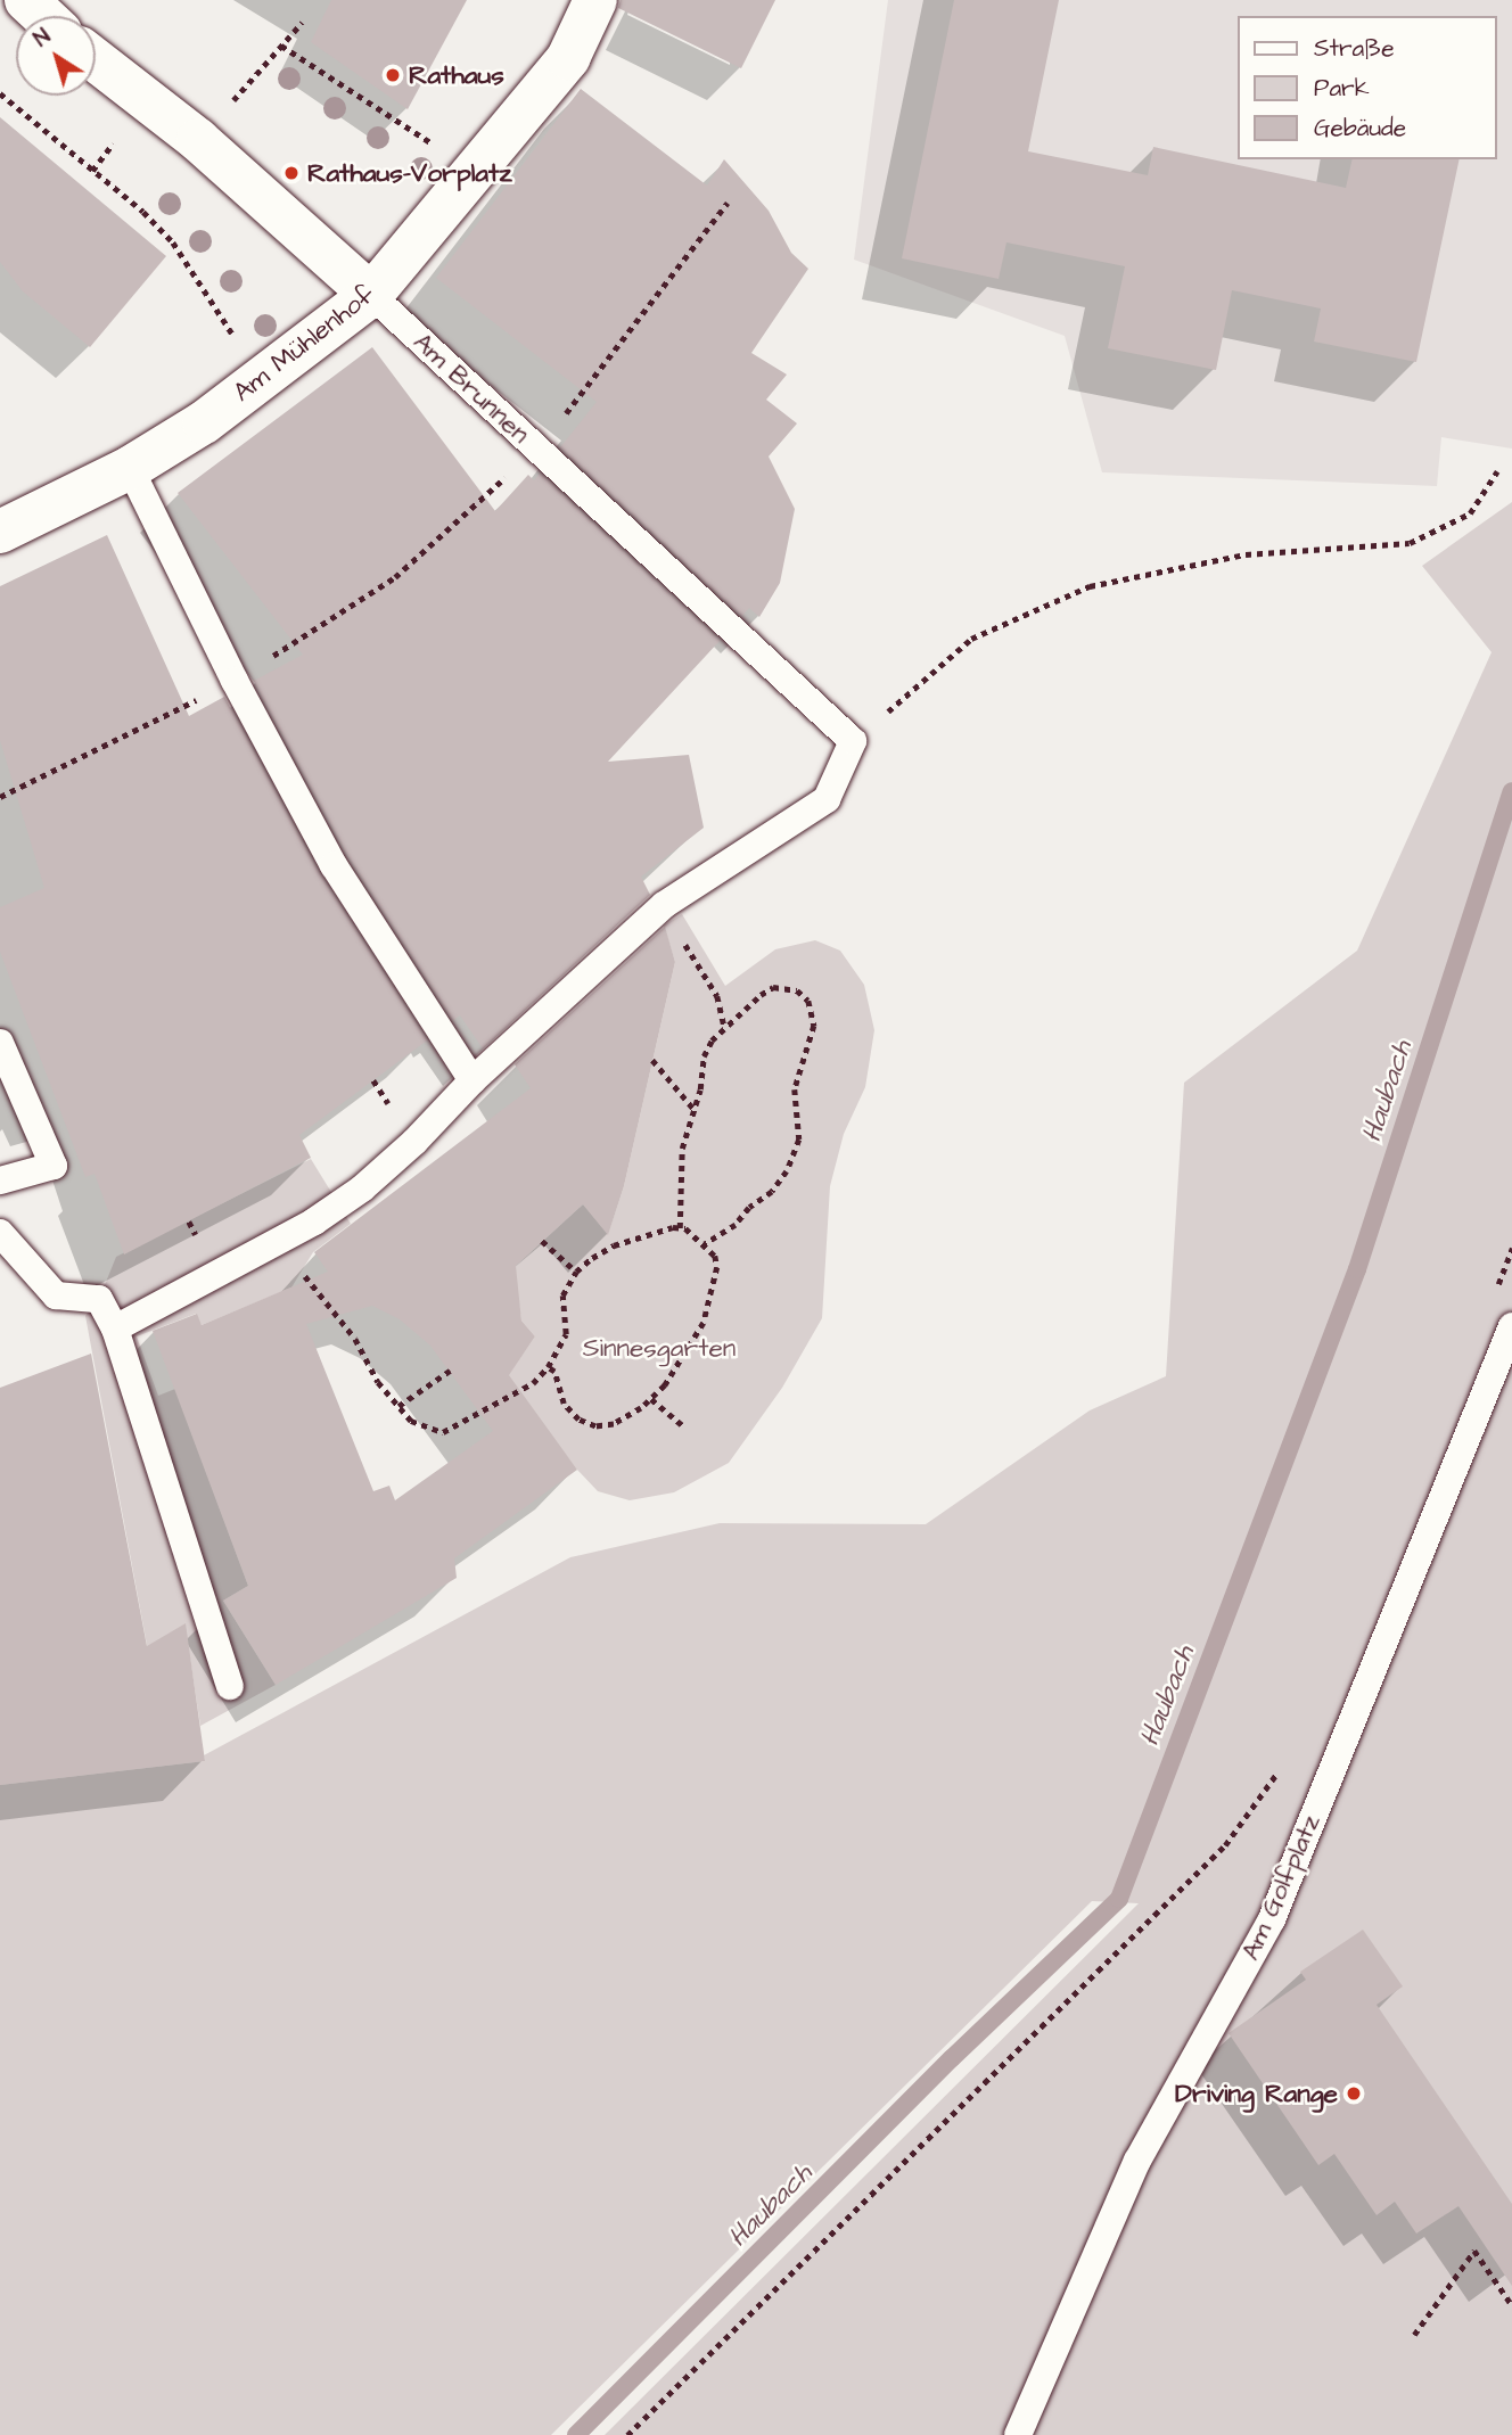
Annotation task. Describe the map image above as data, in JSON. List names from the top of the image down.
{
  "streets": {
    "street": ["Am Mühlenhof", "Am Brunnen"],
    "lane": ["Am Golfplatz"]
  },
  "crossings": [
    ["Am Mühlenhof", "Am Brunnen"]
  ],
  "water": ["Haubach"],
  "parks": ["Sinnesgarten"],
  "places": ["Rathaus", "Rathaus-Vorplatz", "Driving Range"],
  "legend": ["Straße", "Park", "Gebäude"],
  "north": "top left"
}
